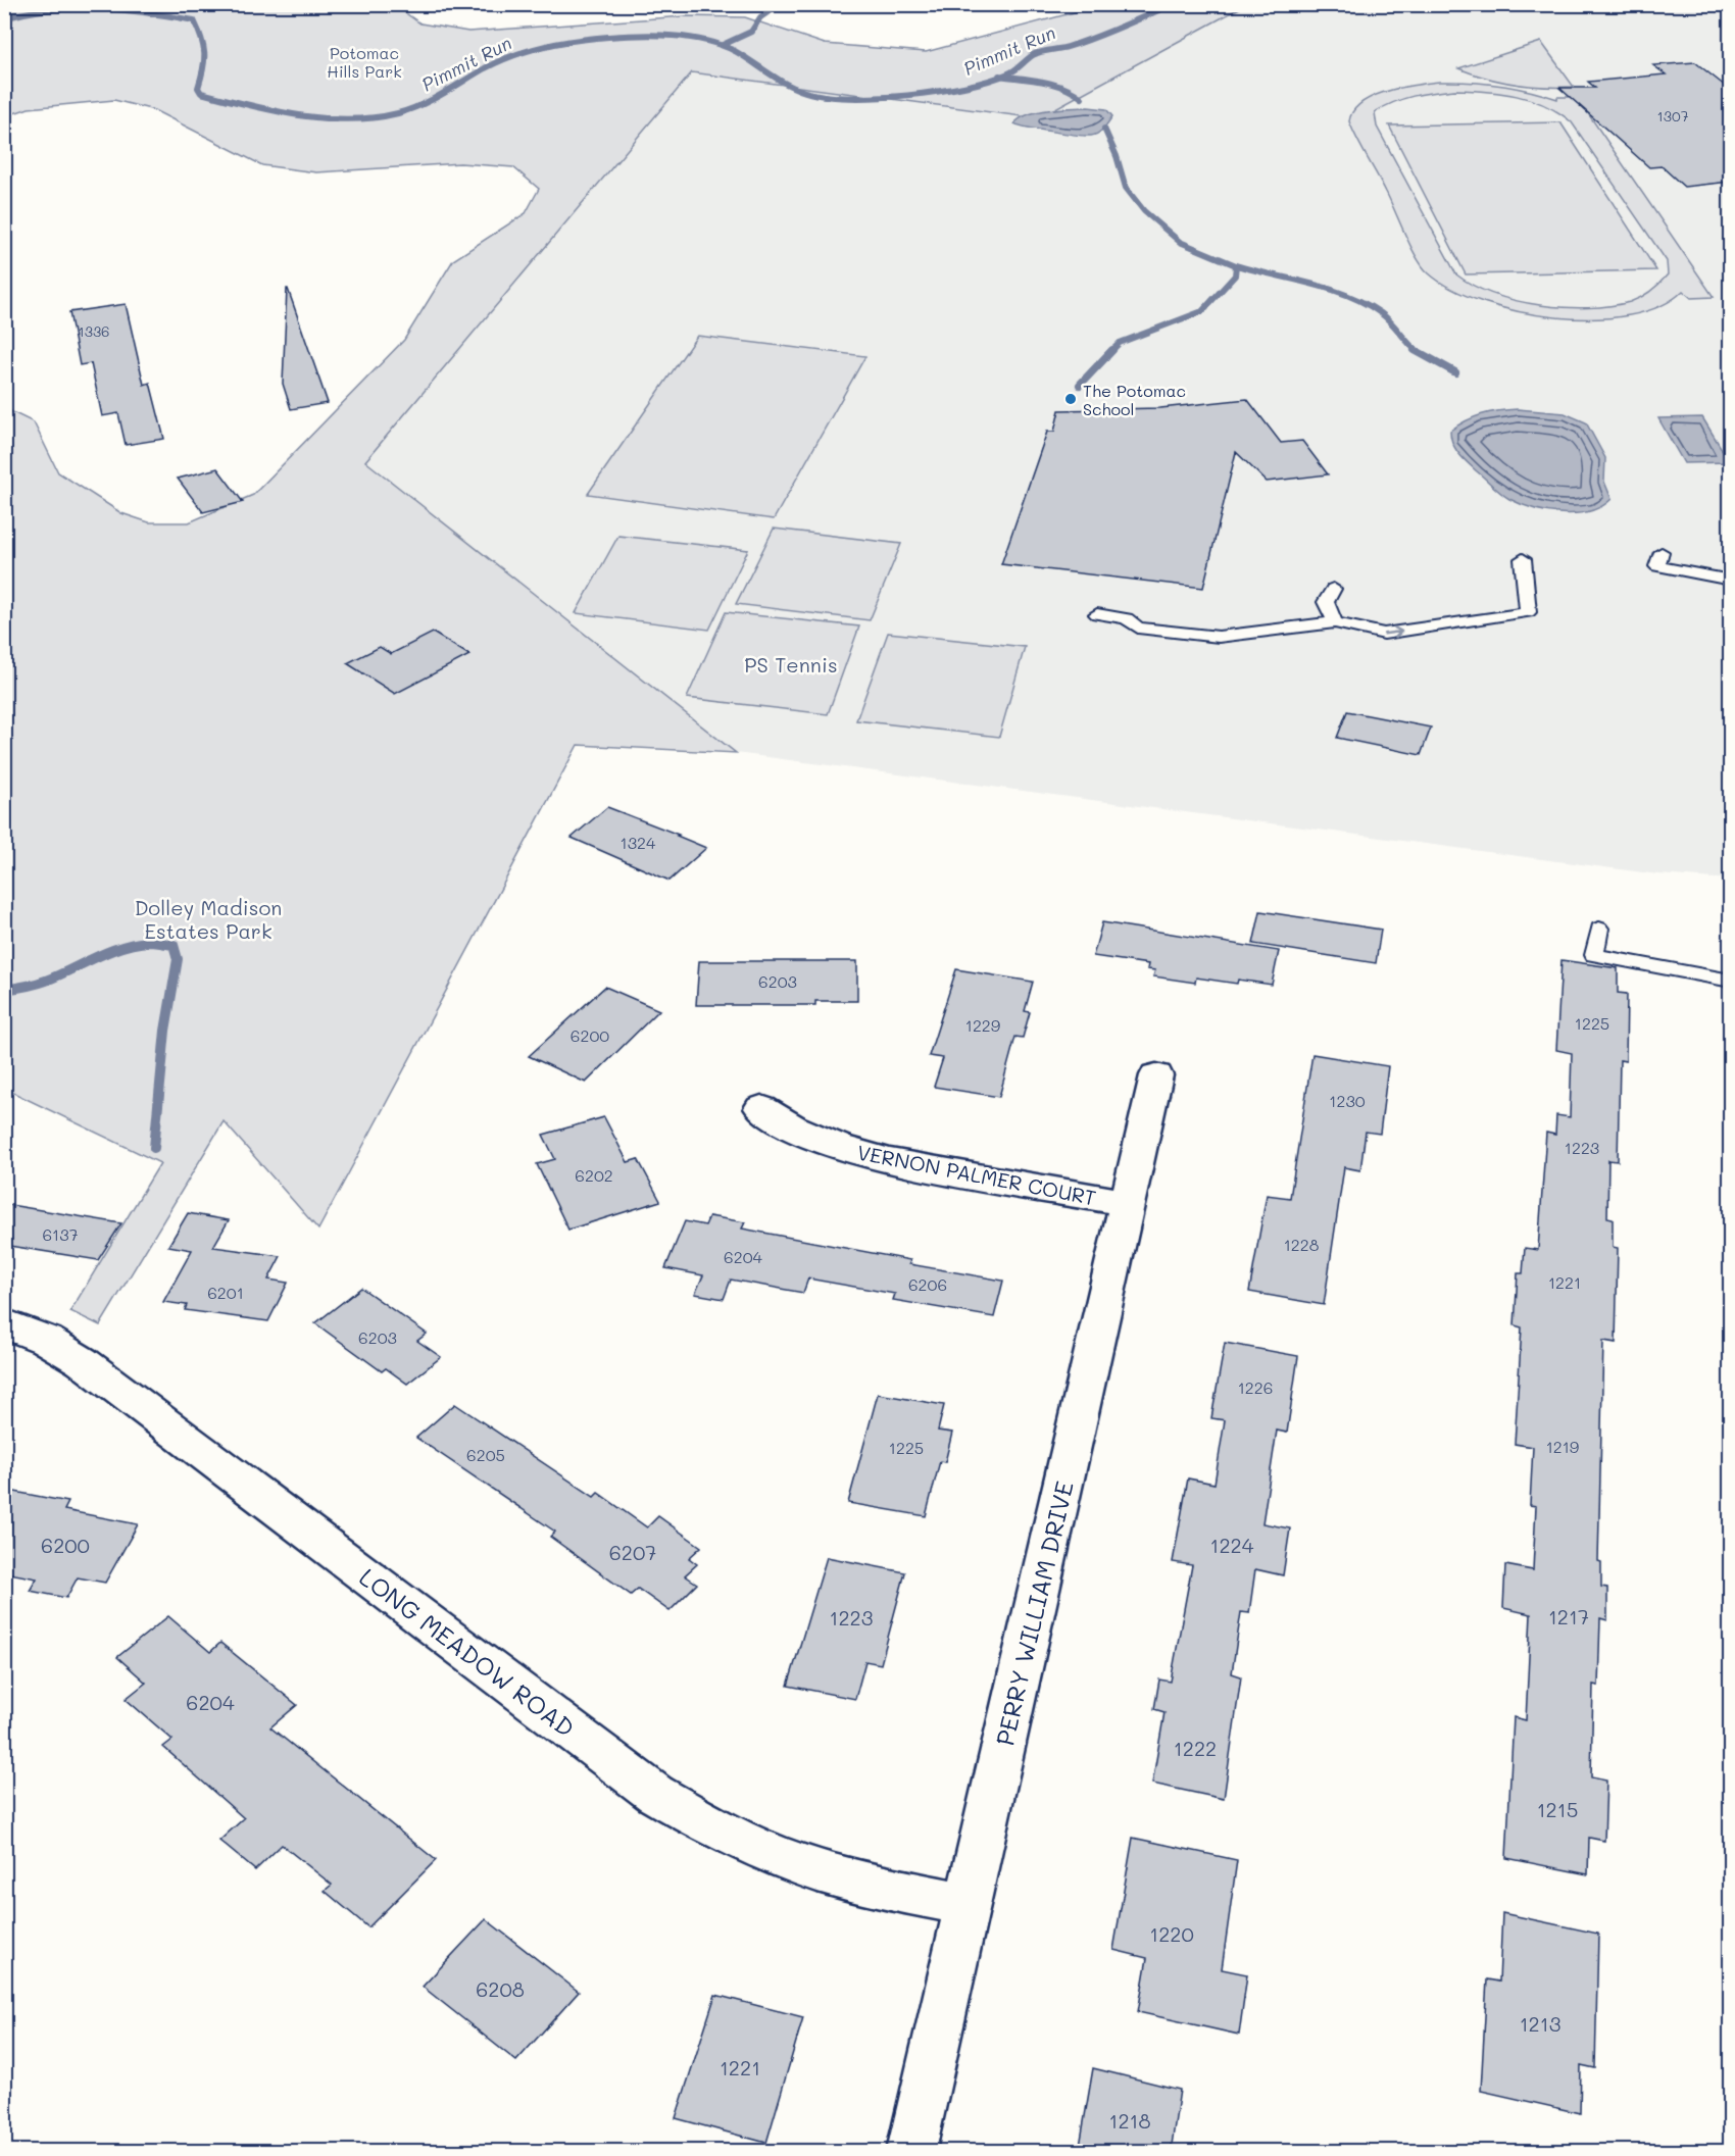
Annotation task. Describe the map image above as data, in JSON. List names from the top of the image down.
{
  "streets": {
    "street": ["VERNON PALMER COURT", "PERRY WILLIAM DRIVE", "LONG MEADOW ROAD"]
  },
  "crossings": [
    ["VERNON PALMER COURT", "PERRY WILLIAM DRIVE"],
    ["PERRY WILLIAM DRIVE", "LONG MEADOW ROAD"]
  ],
  "water": ["Pimmit Run"],
  "parks": ["Potomac Hills Park", "PS Tennis", "Dolley Madison Estates Park"],
  "places": ["The Potomac School"],
  "house_numbers": [
    "1307",
    "1336",
    "1324",
    "6203",
    "1225",
    "1229",
    "6200",
    "1230",
    "1223",
    "6202",
    "6137",
    "1228",
    "6204",
    "1221",
    "6206",
    "6201",
    "6203",
    "1226",
    "1219",
    "1225",
    "6205",
    "6200",
    "1224",
    "6207",
    "1217",
    "1223",
    "6204",
    "1222",
    "1215",
    "1220",
    "6208",
    "1213",
    "1221",
    "1218"
  ]
}
